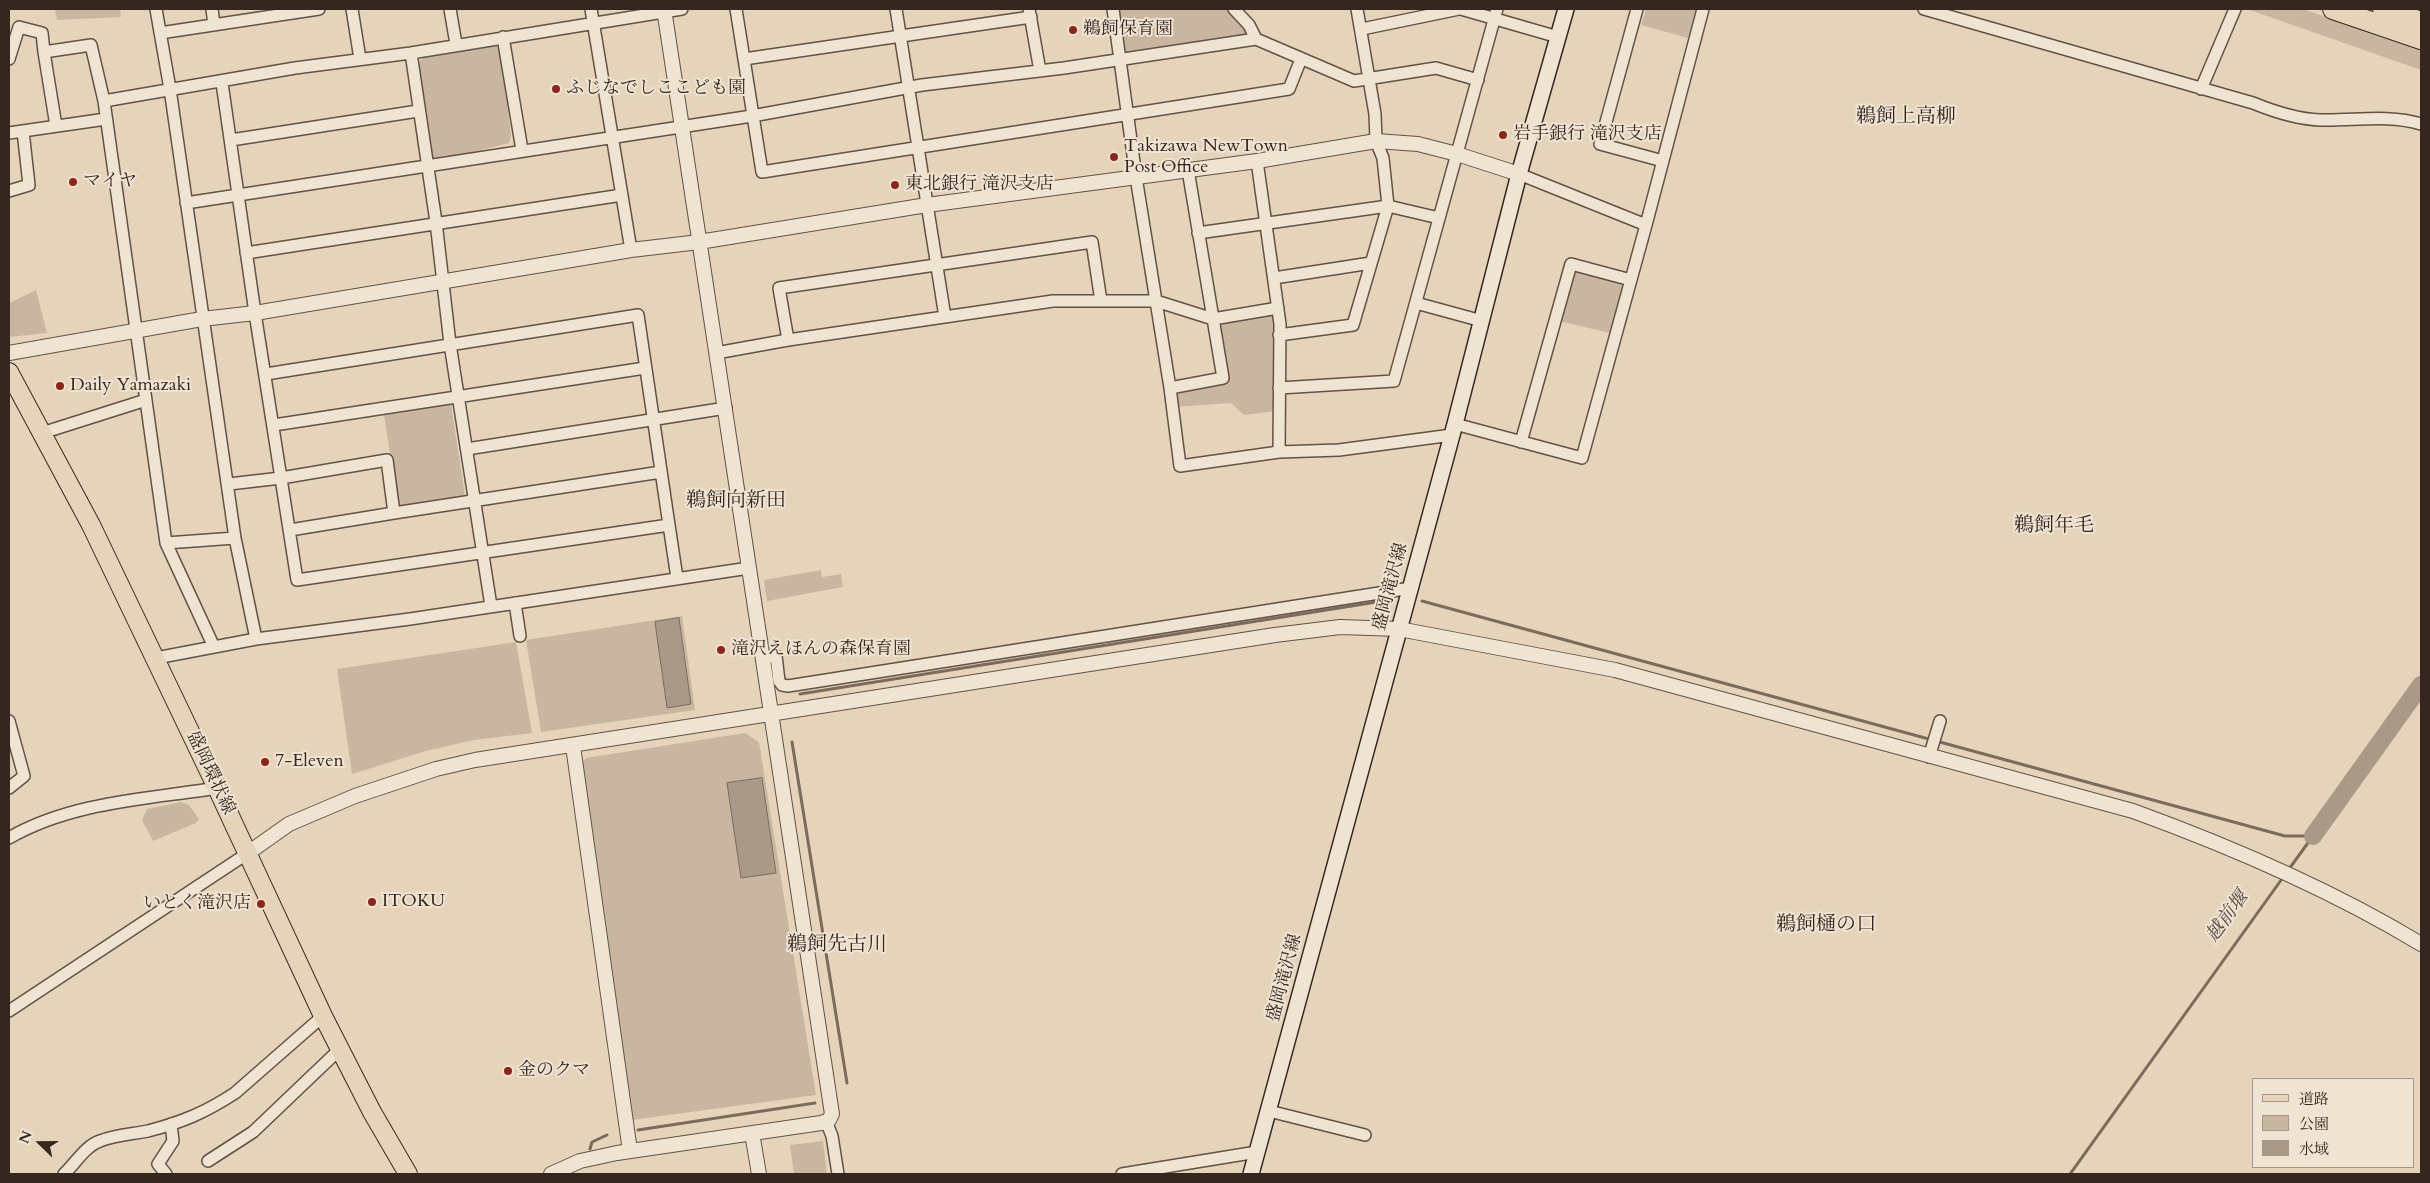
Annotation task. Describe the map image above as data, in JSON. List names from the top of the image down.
{
  "streets": {
    "main road": ["盛岡滝沢線", "盛岡環状線"]
  },
  "districts": [
    "鵜飼上高柳",
    "鵜飼向新田",
    "鵜飼年毛",
    "鵜飼樋の口",
    "鵜飼先古川"
  ],
  "water": ["越前堰"],
  "places": [
    "鵜飼保育園",
    "ふじなでしここども園",
    "岩手銀行 滝沢支店",
    "Takizawa NewTown Post Office",
    "マイヤ",
    "東北銀行 滝沢支店",
    "Daily Yamazaki",
    "滝沢えほんの森保育園",
    "7-Eleven",
    "ITOKU",
    "いとく滝沢店",
    "金のクマ"
  ],
  "legend": ["道路", "公園", "水域"],
  "north": "left"
}
